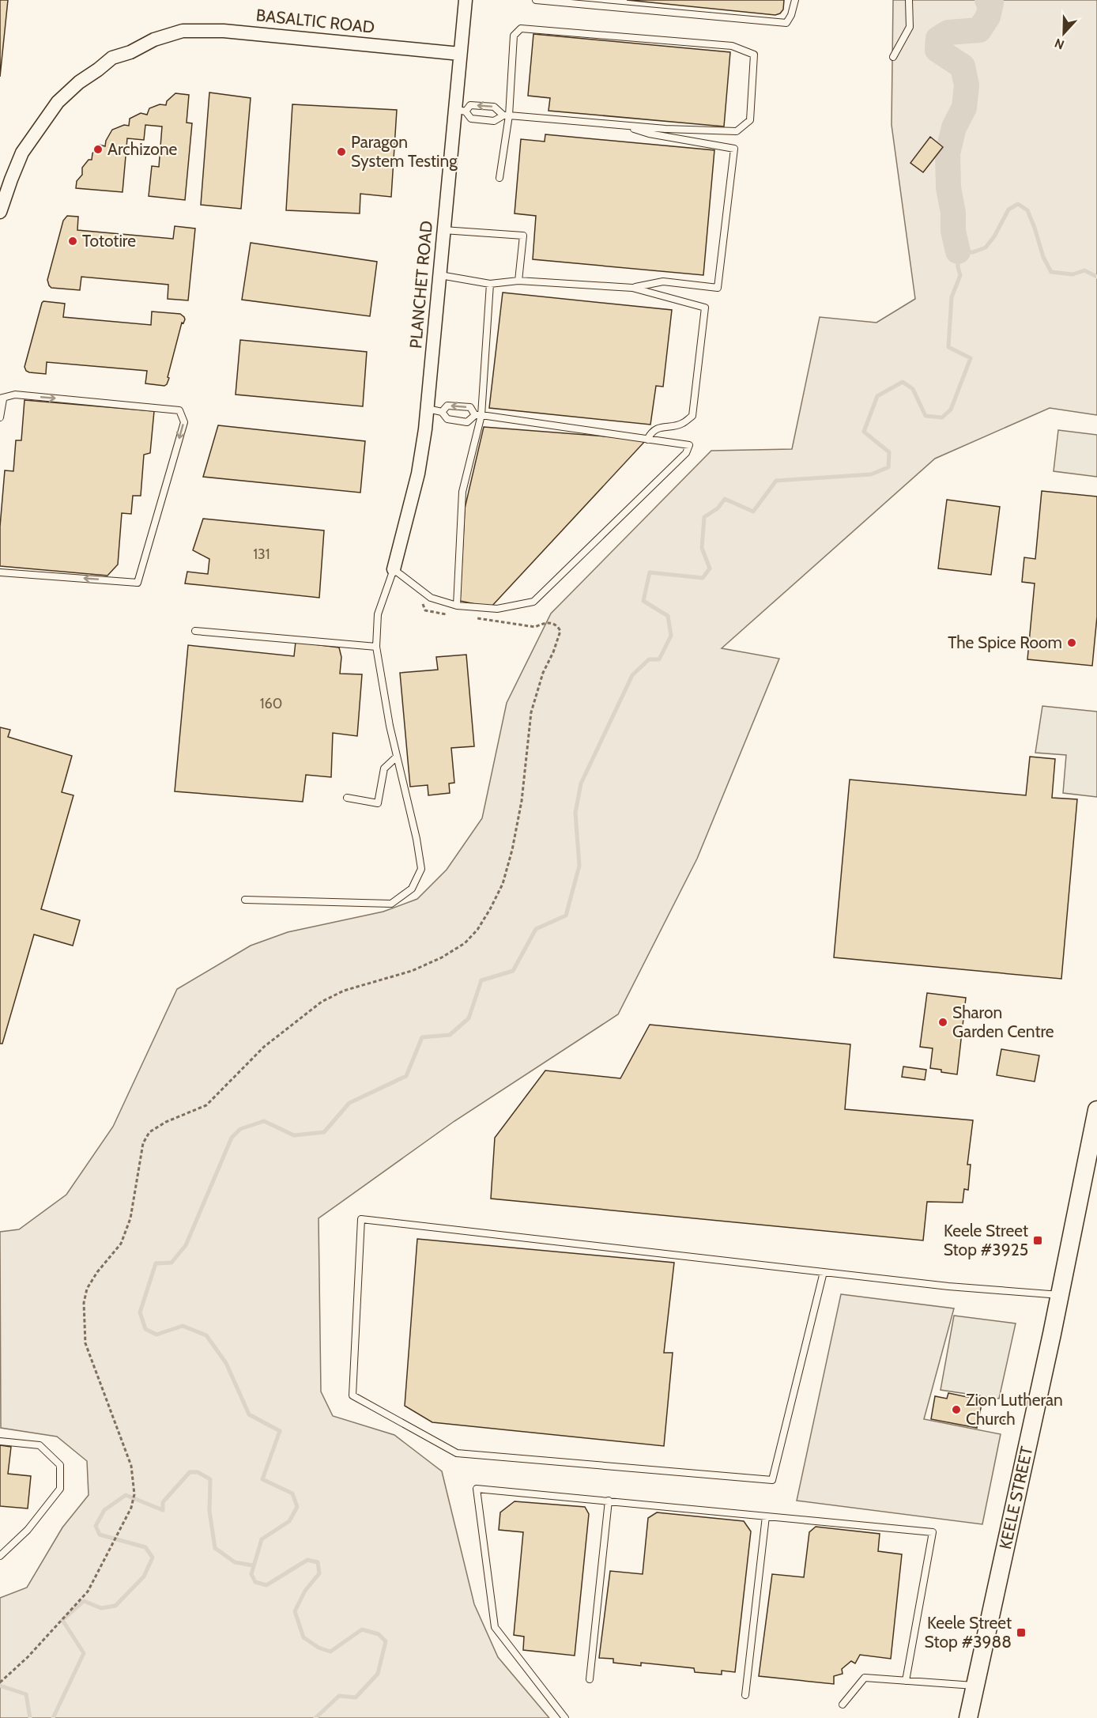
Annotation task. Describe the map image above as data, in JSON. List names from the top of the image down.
{
  "streets": {
    "main road": ["KEELE STREET"],
    "street": ["BASALTIC ROAD", "PLANCHET ROAD"]
  },
  "crossings": [
    ["BASALTIC ROAD", "PLANCHET ROAD"]
  ],
  "places": {
    "other": [
      "Archizone",
      "Paragon System Testing",
      "Tototire",
      "The Spice Room",
      "Sharon Garden Centre",
      "Zion Lutheran Church"
    ],
    "transit": ["Keele Street Stop #3925", "Keele Street Stop #3988"]
  },
  "house_numbers": ["131", "160"],
  "north": "bottom"
}
